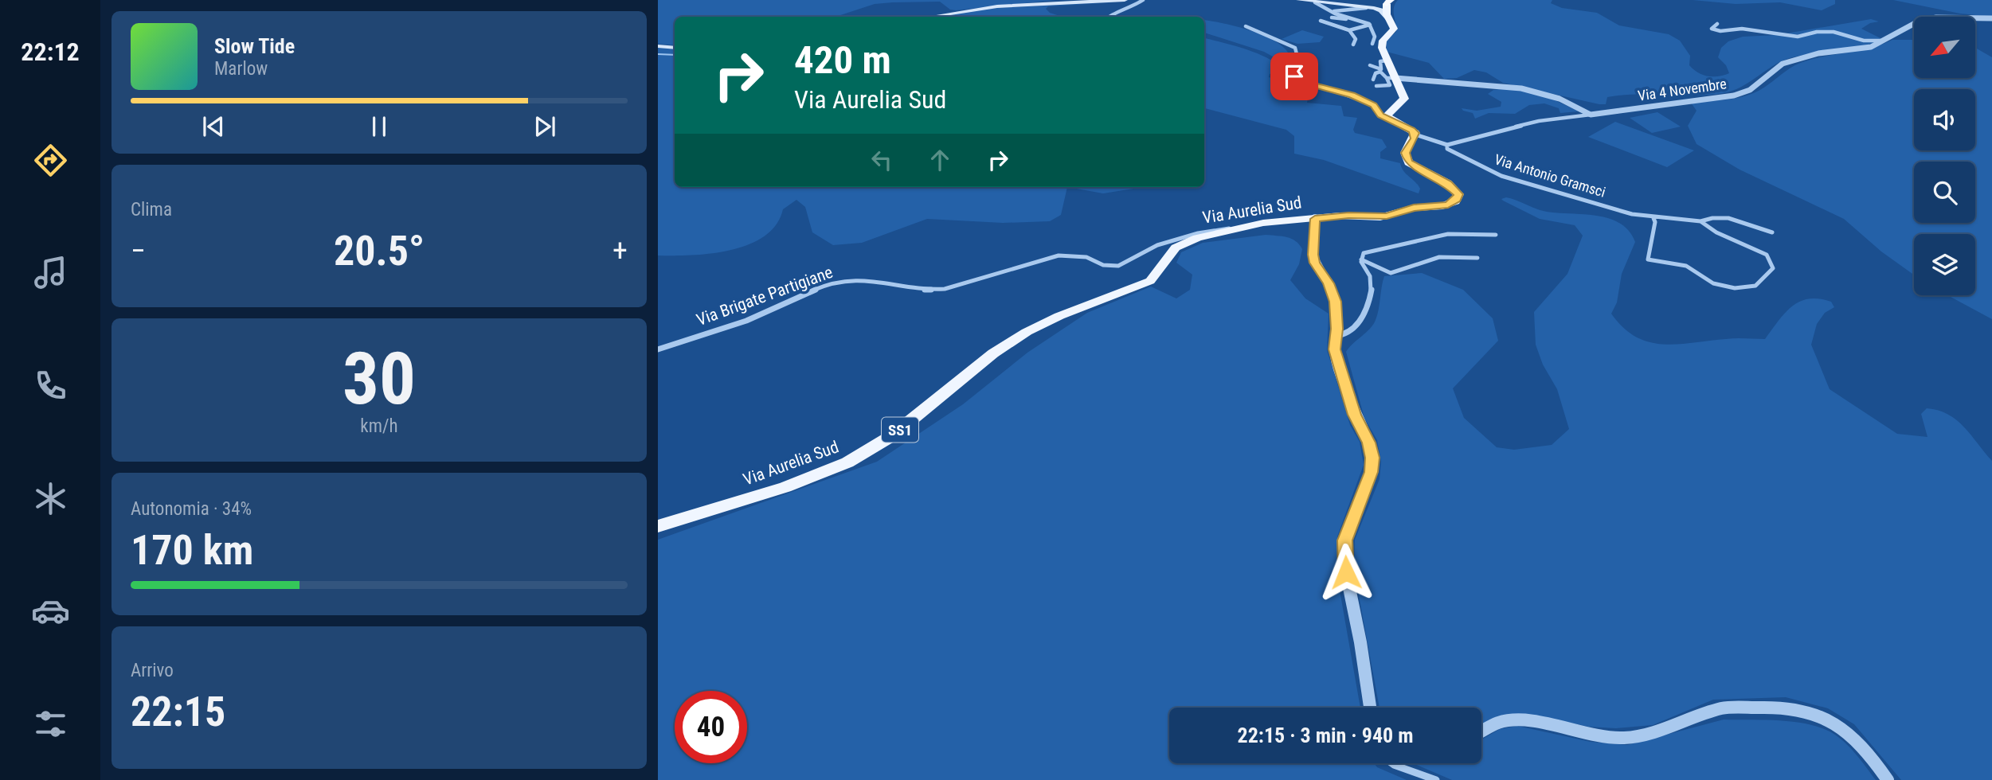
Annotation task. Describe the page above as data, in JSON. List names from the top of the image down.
{
  "streets": {
    "main road": ["Via Aurelia Sud", "SS1"],
    "street": ["Via 4 Novembre", "Via Antonio Gramsci", "Via Brigate Partigiane"]
  },
  "crossings": [
    ["Via 4 Novembre", "Via Antonio Gramsci"],
    ["Via Antonio Gramsci", "Via Aurelia Sud"],
    ["Via Aurelia Sud", "Via Brigate Partigiane"]
  ],
  "north": "bottom left",
  "page": {
    "tabs": "22:12",
    "turn": ["420 m", "Via Aurelia Sud"],
    "song": ["Slow Tide", "Marlow"],
    "tile": [
      "Clima",
      ["30", "km/h"],
      ["Autonomia · 34%", "170 km"],
      ["Arrivo", "22:15"]
    ],
    "heat": ["−", "20.5°", "+"],
    "limit": "40",
    "trip": "22:15 · 3 min · 940 m"
  }
}
